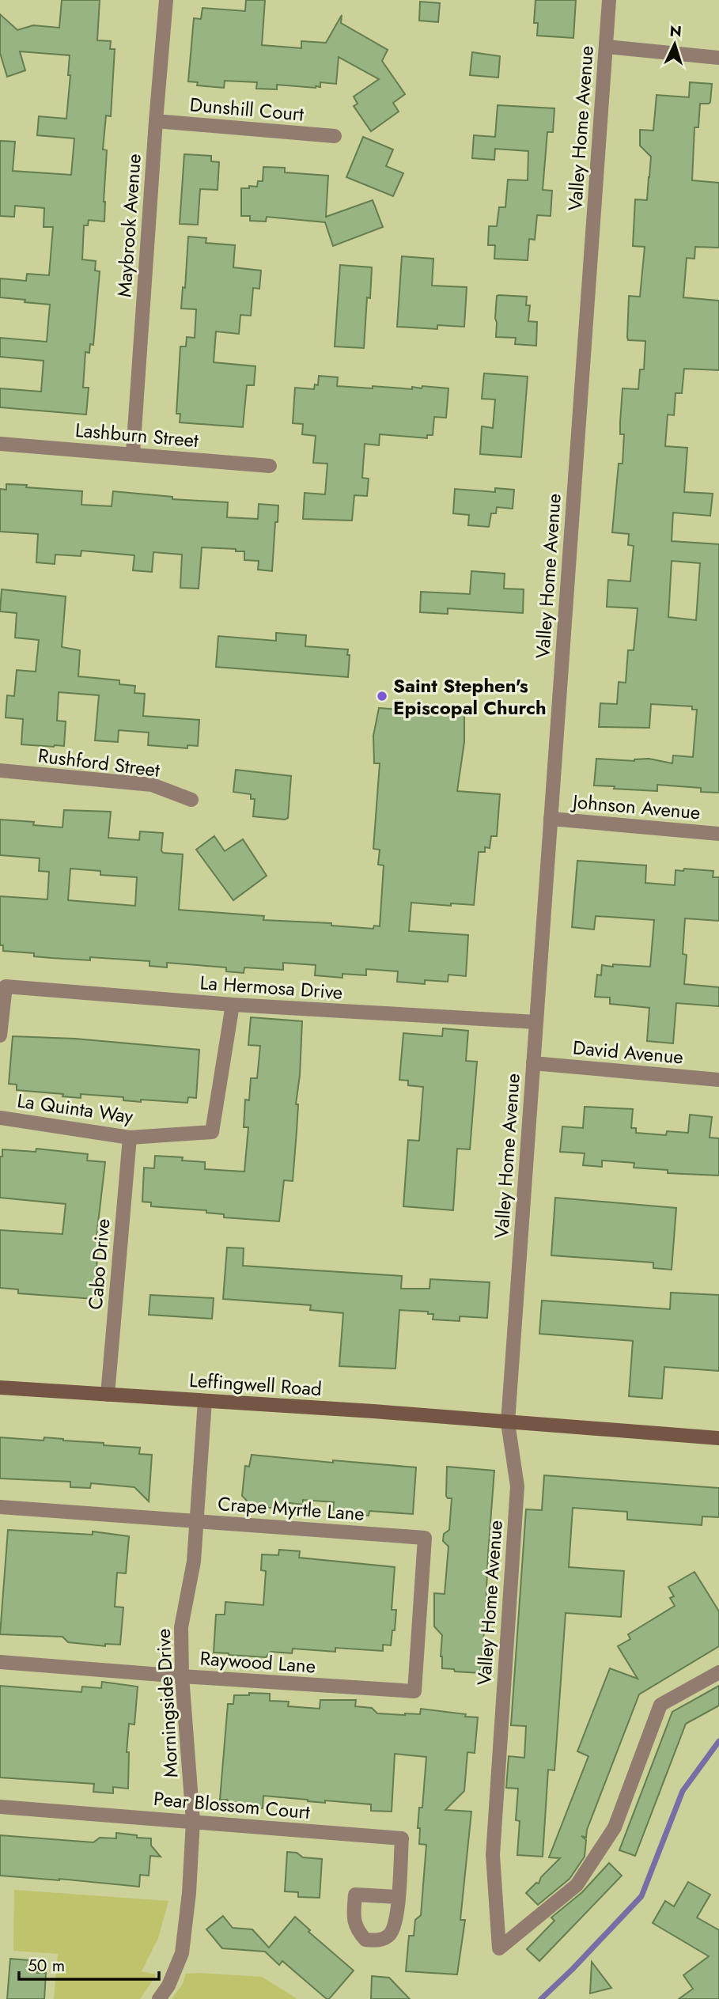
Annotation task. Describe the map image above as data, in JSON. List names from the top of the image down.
{
  "streets": {
    "main road": ["Leffingwell Road"],
    "street": [
      "Dunshill Court",
      "Valley Home Avenue",
      "Maybrook Avenue",
      "Lashburn Street",
      "Rushford Street",
      "Johnson Avenue",
      "La Hermosa Drive",
      "David Avenue",
      "La Quinta Way",
      "Cabo Drive",
      "Crape Myrtle Lane",
      "Raywood Lane",
      "Morningside Drive",
      "Pear Blossom Court"
    ]
  },
  "crossings": [
    ["Dunshill Court", "Maybrook Avenue"],
    ["Valley Home Avenue", "Johnson Avenue"],
    ["Valley Home Avenue", "La Hermosa Drive"],
    ["Valley Home Avenue", "David Avenue"],
    ["Valley Home Avenue", "Leffingwell Road"],
    ["Maybrook Avenue", "Lashburn Street"],
    ["La Hermosa Drive", "La Quinta Way"],
    ["La Quinta Way", "Cabo Drive"],
    ["Cabo Drive", "Leffingwell Road"],
    ["Leffingwell Road", "Morningside Drive"],
    ["Crape Myrtle Lane", "Raywood Lane"],
    ["Crape Myrtle Lane", "Morningside Drive"],
    ["Raywood Lane", "Morningside Drive"],
    ["Morningside Drive", "Pear Blossom Court"]
  ],
  "places": ["Saint Stephen's Episcopal Church"],
  "scale_bar": "50 m",
  "north": "top"
}
